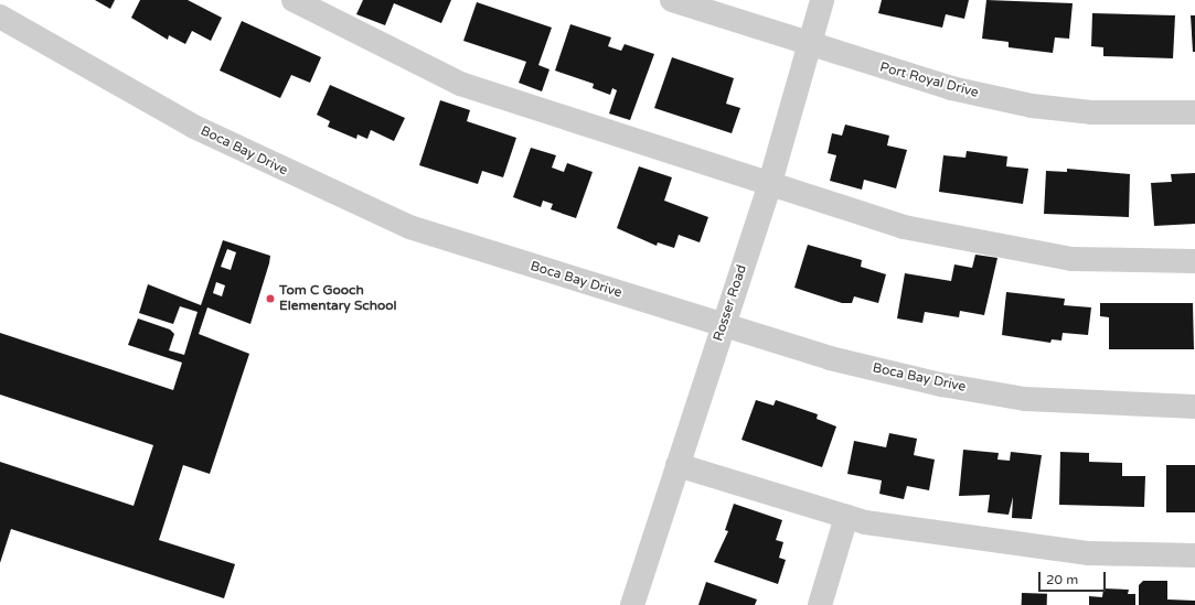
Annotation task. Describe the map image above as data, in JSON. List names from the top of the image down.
{
  "streets": {
    "street": ["Port Royal Drive", "Boca Bay Drive", "Rosser Road"]
  },
  "crossings": [
    ["Port Royal Drive", "Rosser Road"],
    ["Boca Bay Drive", "Rosser Road"]
  ],
  "places": ["Tom C Gooch Elementary School"],
  "scale_bar": "20 m"
}
